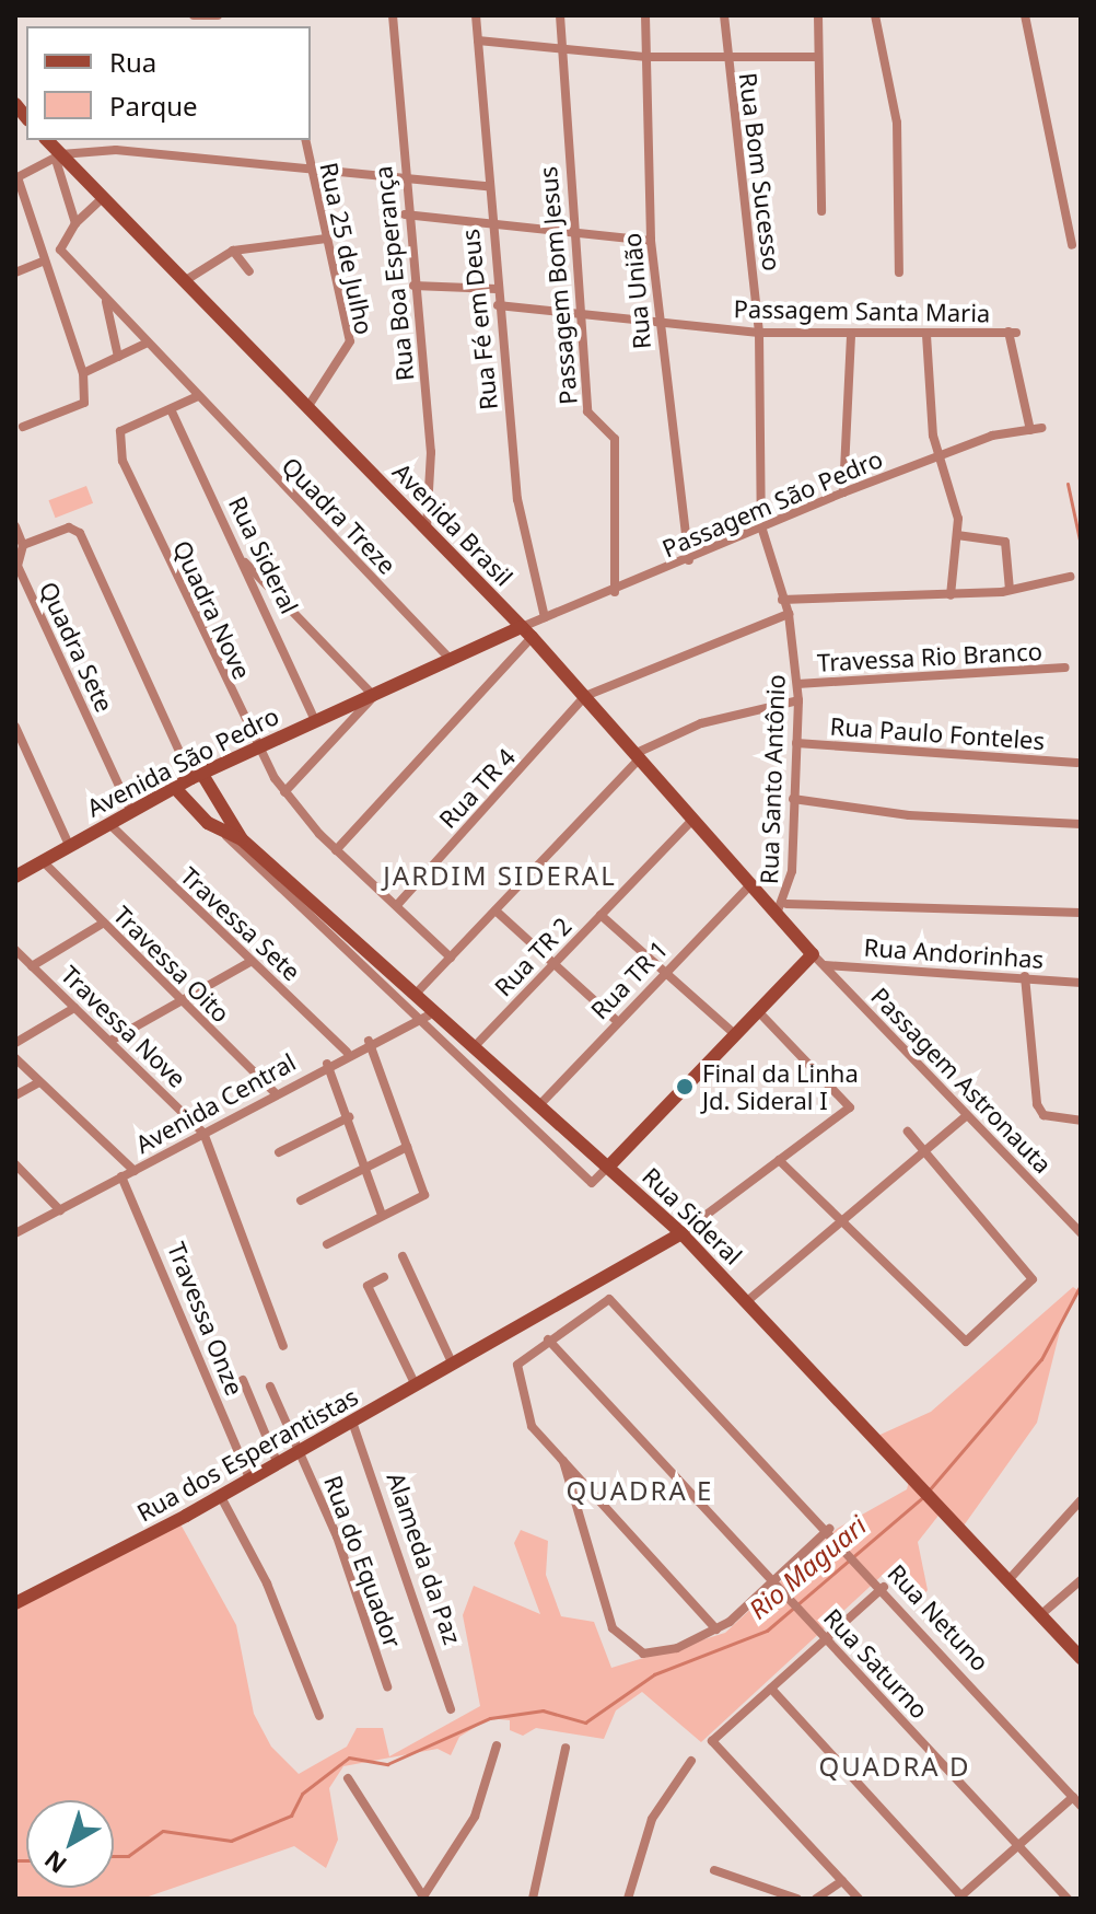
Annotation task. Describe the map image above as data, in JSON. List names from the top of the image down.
{
  "streets": {
    "main road": [
      "Avenida Brasil",
      "Rua Sideral",
      "Avenida São Pedro",
      "Rua dos Esperantistas"
    ],
    "street": [
      "Rua Bom Sucesso",
      "Rua 25 de Julho",
      "Rua Boa Esperança",
      "Passagem Bom Jesus",
      "Rua União",
      "Passagem Santa Maria",
      "Rua Fé em Deus",
      "Passagem São Pedro",
      "Quadra Treze",
      "Quadra Nove",
      "Quadra Sete",
      "Travessa Rio Branco",
      "Rua Paulo Fonteles",
      "Rua Santo Antônio",
      "Rua TR 4",
      "Travessa Sete",
      "Rua Andorinhas",
      "Rua TR 2",
      "Travessa Oito",
      "Rua TR 1",
      "Travessa Nove",
      "Passagem Astronauta",
      "Avenida Central",
      "Travessa Onze",
      "Alameda da Paz",
      "Rua do Equador",
      "Rua Netuno",
      "Rua Saturno"
    ]
  },
  "crossings": [
    ["Rua Bom Sucesso", "Passagem Santa Maria"],
    ["Rua Bom Sucesso", "Rua Santo Antônio"],
    ["Rua 25 de Julho", "Avenida Brasil"],
    ["Rua Boa Esperança", "Avenida Brasil"],
    ["Passagem Bom Jesus", "Passagem Santa Maria"],
    ["Passagem Bom Jesus", "Passagem São Pedro"],
    ["Rua União", "Passagem Santa Maria"],
    ["Rua União", "Passagem São Pedro"],
    ["Passagem Santa Maria", "Rua Fé em Deus"],
    ["Passagem Santa Maria", "Passagem São Pedro"],
    ["Passagem Santa Maria", "Rua Santo Antônio"],
    ["Rua Fé em Deus", "Passagem São Pedro"],
    ["Passagem São Pedro", "Avenida Brasil"],
    ["Passagem São Pedro", "Quadra Nove"],
    ["Passagem São Pedro", "Avenida São Pedro"],
    ["Passagem São Pedro", "Rua Santo Antônio"],
    ["Quadra Treze", "Avenida São Pedro"],
    ["Avenida Brasil", "Travessa Rio Branco"],
    ["Avenida Brasil", "Avenida São Pedro"],
    ["Avenida Brasil", "Rua Santo Antônio"],
    ["Avenida Brasil", "Rua TR 4"],
    ["Avenida Brasil", "Rua TR 2"],
    ["Avenida Brasil", "Rua TR 1"],
    ["Avenida Brasil", "Passagem Astronauta"],
    ["Rua Sideral", "Quadra Nove"],
    ["Rua Sideral", "Quadra Sete"],
    ["Rua Sideral", "Avenida São Pedro"],
    ["Rua Sideral", "Rua TR 2"],
    ["Rua Sideral", "Rua TR 1"],
    ["Rua Sideral", "Avenida Central"],
    ["Rua Sideral", "Rua dos Esperantistas"],
    ["Quadra Nove", "Avenida São Pedro"],
    ["Quadra Nove", "Rua TR 4"],
    ["Quadra Sete", "Avenida São Pedro"],
    ["Travessa Rio Branco", "Rua Santo Antônio"],
    ["Rua Paulo Fonteles", "Rua Santo Antônio"],
    ["Avenida São Pedro", "Travessa Sete"],
    ["Avenida São Pedro", "Travessa Oito"],
    ["Travessa Sete", "Avenida Central"],
    ["Rua Andorinhas", "Passagem Astronauta"],
    ["Travessa Oito", "Avenida Central"],
    ["Travessa Nove", "Avenida Central"],
    ["Avenida Central", "Travessa Onze"],
    ["Travessa Onze", "Rua dos Esperantistas"],
    ["Rua dos Esperantistas", "Alameda da Paz"],
    ["Rua dos Esperantistas", "Rua do Equador"],
    ["Rua Netuno", "Rua Saturno"]
  ],
  "districts": ["JARDIM SIDERAL", "QUADRA E", "QUADRA D"],
  "water": ["Rio Maguari"],
  "places": ["Final da Linha Jd. Sideral I"],
  "legend": ["Rua", "Parque"],
  "north": "bottom left"
}
